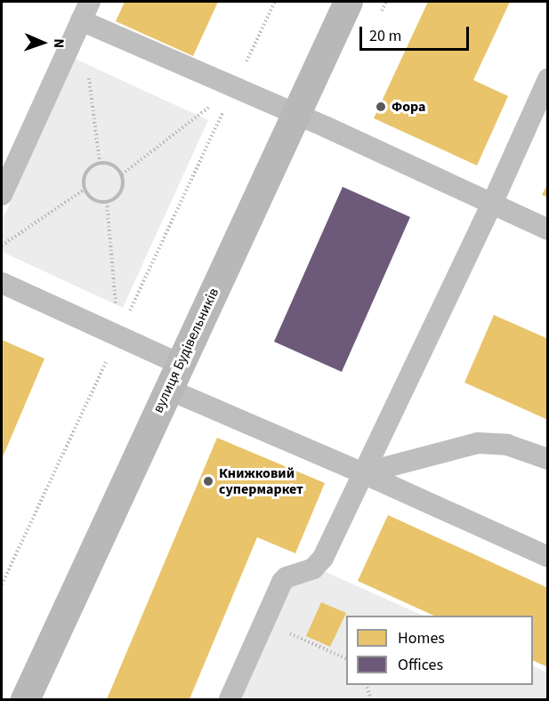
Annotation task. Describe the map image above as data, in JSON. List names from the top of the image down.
{
  "streets": {
    "street": ["вулиця Будівельників"]
  },
  "places": ["Фора", "Книжковий супермаркет"],
  "legend": ["Homes", "Offices"],
  "scale_bar": "20 m",
  "north": "right"
}
